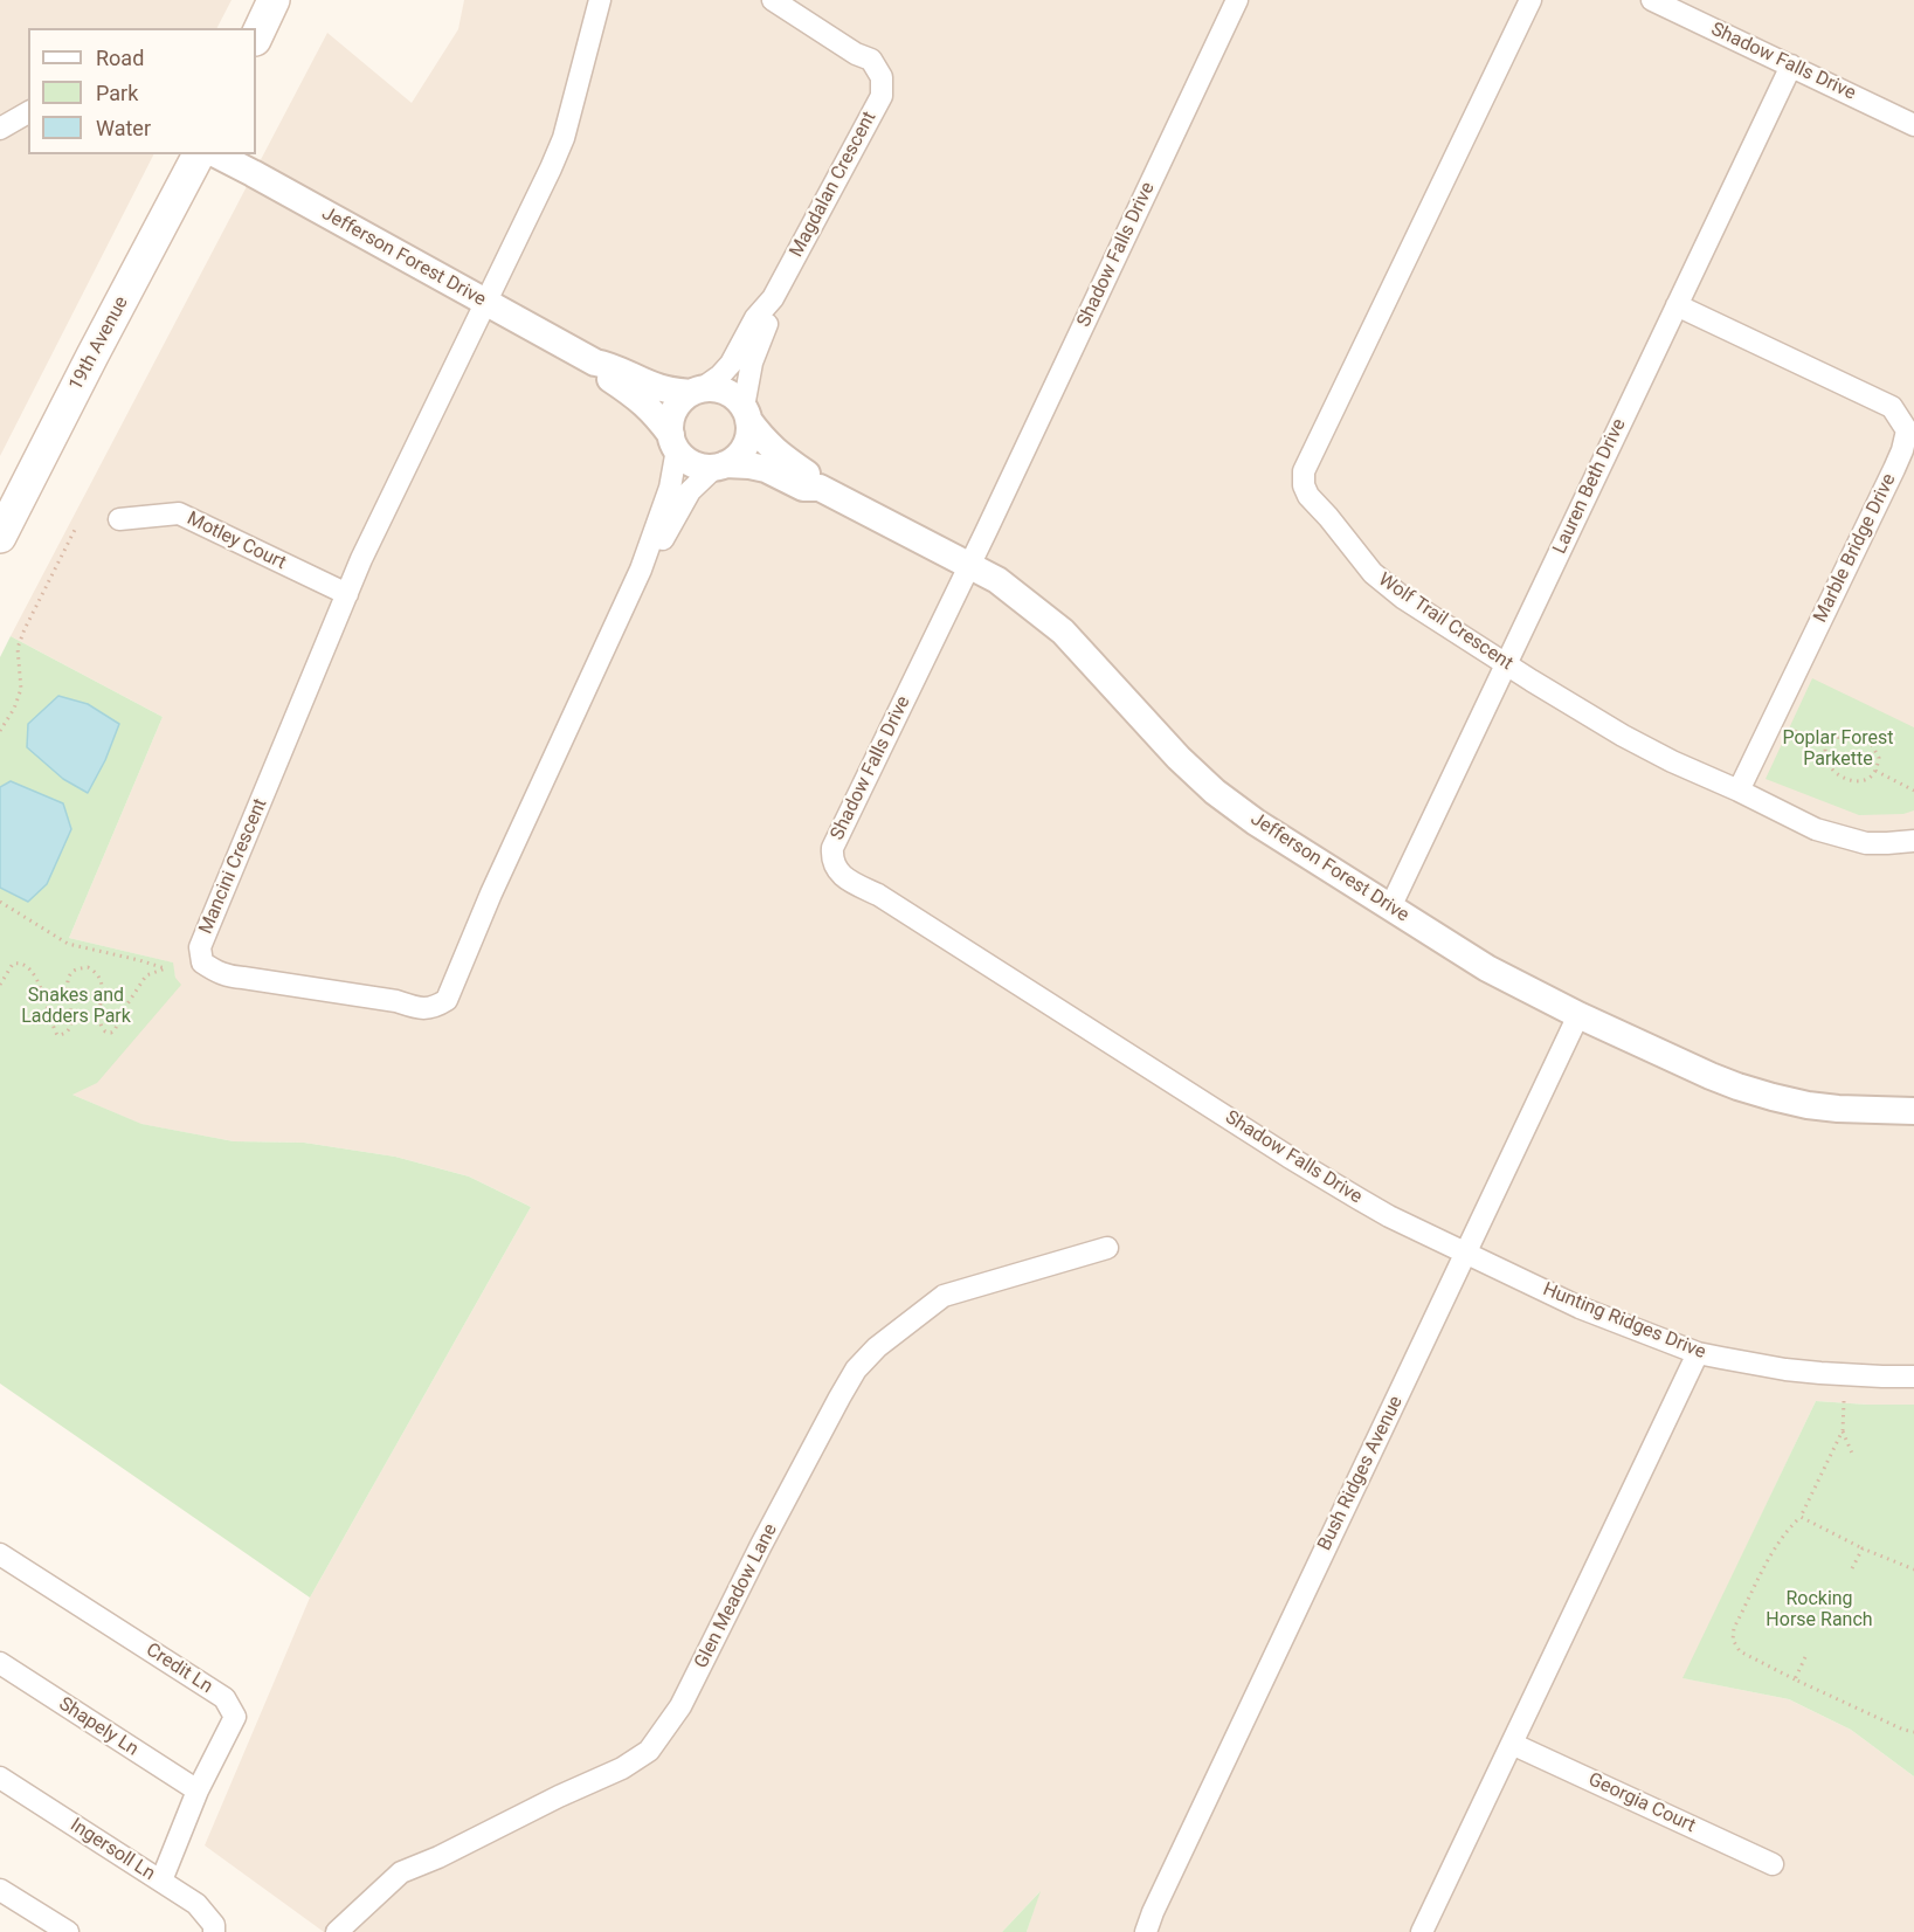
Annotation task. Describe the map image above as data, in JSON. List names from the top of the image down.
{
  "streets": {
    "main road": ["19th Avenue"],
    "street": [
      "Shadow Falls Drive",
      "Magdalan Crescent",
      "Jefferson Forest Drive",
      "Lauren Beth Drive",
      "Motley Court",
      "Marble Bridge Drive",
      "Wolf Trail Crescent",
      "Mancini Crescent",
      "Hunting Ridges Drive",
      "Bush Ridges Avenue",
      "Glen Meadow Lane",
      "Credit Ln",
      "Shapely Ln",
      "Georgia Court",
      "Ingersoll Ln"
    ]
  },
  "crossings": [
    ["Shadow Falls Drive", "Jefferson Forest Drive"],
    ["Shadow Falls Drive", "Lauren Beth Drive"],
    ["Shadow Falls Drive", "Hunting Ridges Drive"],
    ["Shadow Falls Drive", "Bush Ridges Avenue"],
    ["Magdalan Crescent", "Jefferson Forest Drive"],
    ["Magdalan Crescent", "Mancini Crescent"],
    ["Jefferson Forest Drive", "Lauren Beth Drive"],
    ["Jefferson Forest Drive", "Mancini Crescent"],
    ["Jefferson Forest Drive", "Bush Ridges Avenue"],
    ["Lauren Beth Drive", "Marble Bridge Drive"],
    ["Lauren Beth Drive", "Wolf Trail Crescent"],
    ["Motley Court", "Mancini Crescent"],
    ["Marble Bridge Drive", "Wolf Trail Crescent"],
    ["Hunting Ridges Drive", "Bush Ridges Avenue"],
    ["Credit Ln", "Shapely Ln"],
    ["Credit Ln", "Ingersoll Ln"]
  ],
  "parks": ["Poplar Forest Parkette", "Snakes and Ladders Park", "Rocking Horse Ranch"],
  "legend": ["Road", "Park", "Water"]
}
